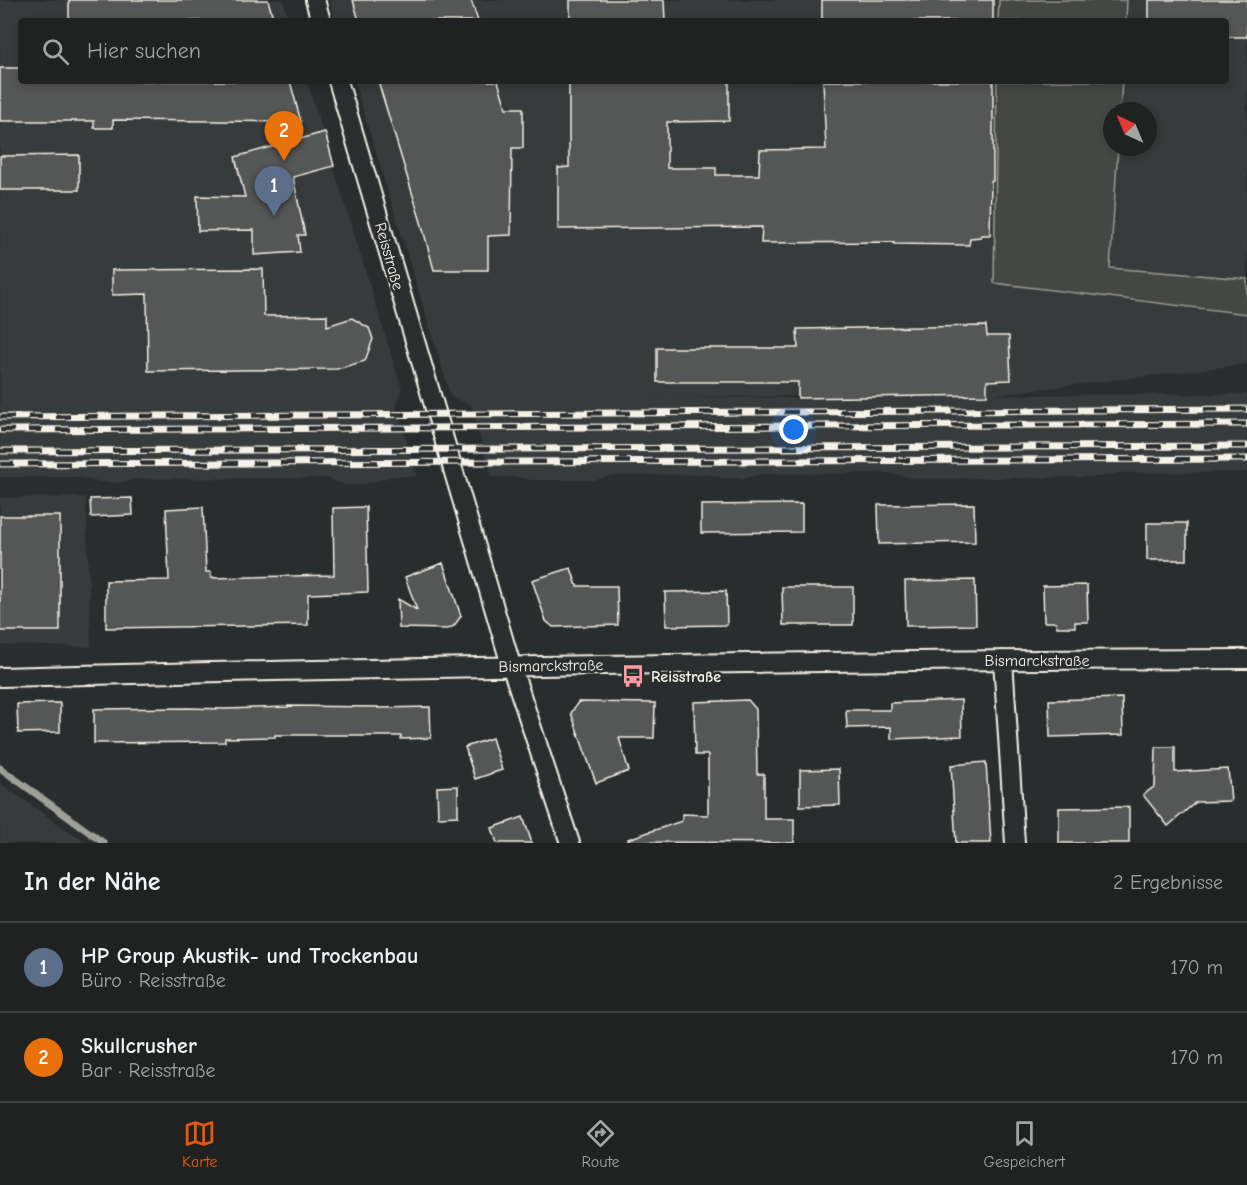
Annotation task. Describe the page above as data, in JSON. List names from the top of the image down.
{
  "streets": {
    "street": ["Reisstraße", "Bismarckstraße"]
  },
  "crossings": [
    ["Reisstraße", "Bismarckstraße"]
  ],
  "places": {
    "bus stop": ["Reisstraße"]
  },
  "north": "top left",
  "page": {
    "search": "Hier suchen",
    "pins": ["2", "1"],
    "heading": ["In der Nähe", "2 Ergebnisse"],
    "list": [
      {
        "mark": "1",
        "name": "HP Group Akustik- und Trockenbau",
        "note": "Büro · Reisstraße",
        "value": "170 m"
      },
      {
        "mark": "2",
        "name": "Skullcrusher",
        "note": "Bar · Reisstraße",
        "value": "170 m"
      }
    ],
    "nav": ["Karte", "Route", "Gespeichert"]
  }
}
